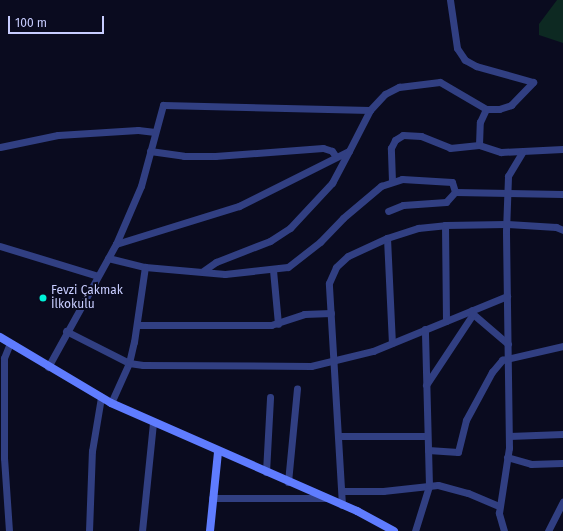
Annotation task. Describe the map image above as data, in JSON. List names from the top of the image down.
{
  "places": ["Fevzi Çakmak İlkokulu"],
  "scale_bar": "100 m"
}
